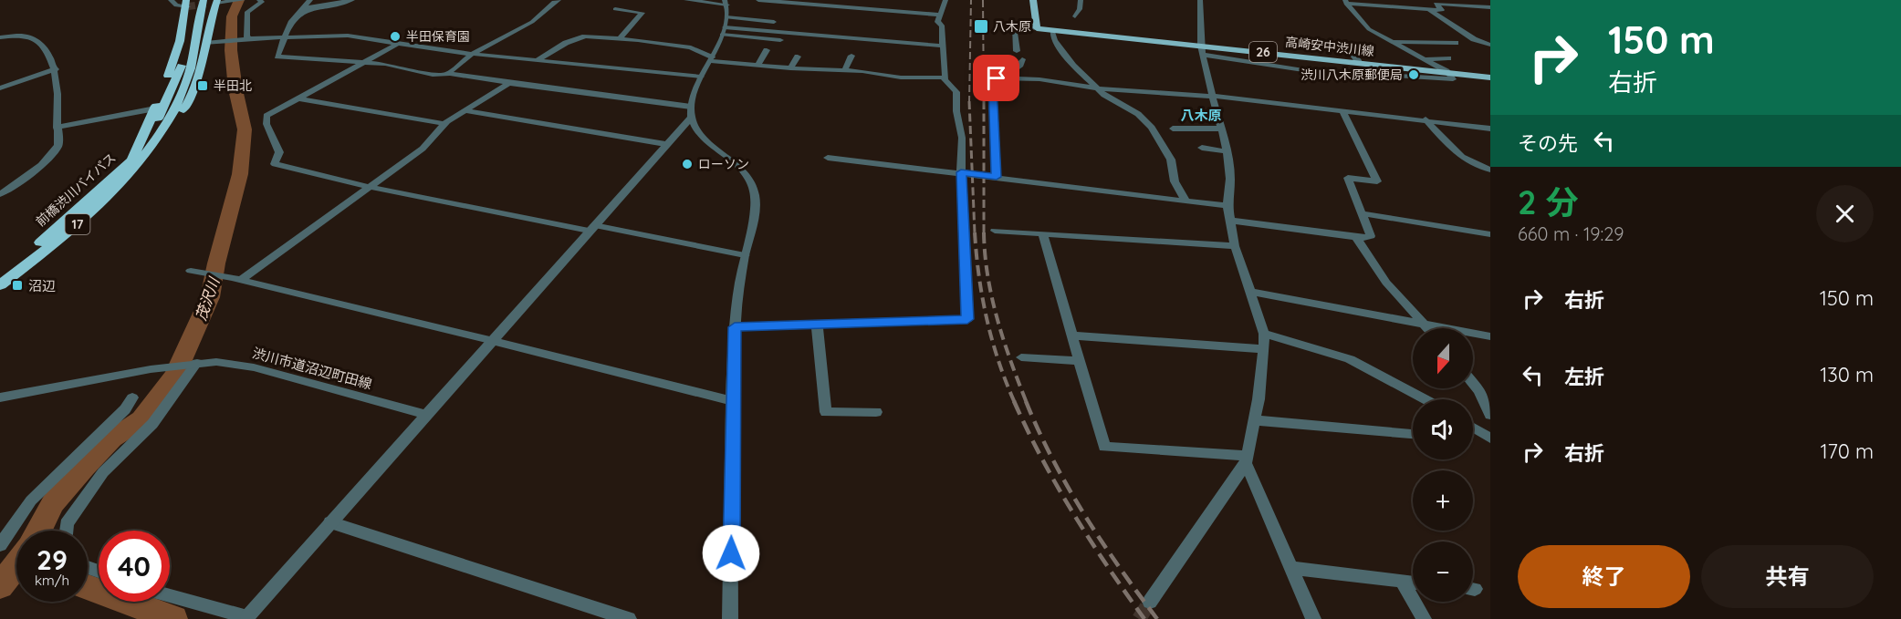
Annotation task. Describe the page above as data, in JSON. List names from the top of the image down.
{
  "streets": {
    "highway": ["前橋渋川バイパス", "17"],
    "main road": ["高崎安中渋川線", "26"],
    "street": ["渋川市道沼辺町田線"]
  },
  "crossings": [
    ["前橋渋川バイパス", "17"]
  ],
  "districts": ["八木原"],
  "water": ["茂沢川"],
  "places": {
    "transit": ["八木原", "半田北", "沼辺"],
    "other": ["半田保育園", "渋川八木原郵便局", "ローソン"]
  },
  "north": "bottom",
  "page": {
    "turn": ["150 m", "右折"],
    "then": "その先",
    "heading": ["2 分", "660 m · 19:29"],
    "list": [
      {
        "name": "右折",
        "value": "150 m"
      },
      {
        "name": "左折",
        "value": "130 m"
      },
      {
        "name": "右折",
        "value": "170 m"
      }
    ],
    "map_buttons": ["+", "−"],
    "speed": "29 km/h",
    "limit": "40",
    "buttons": ["終了", "共有"]
  }
}
